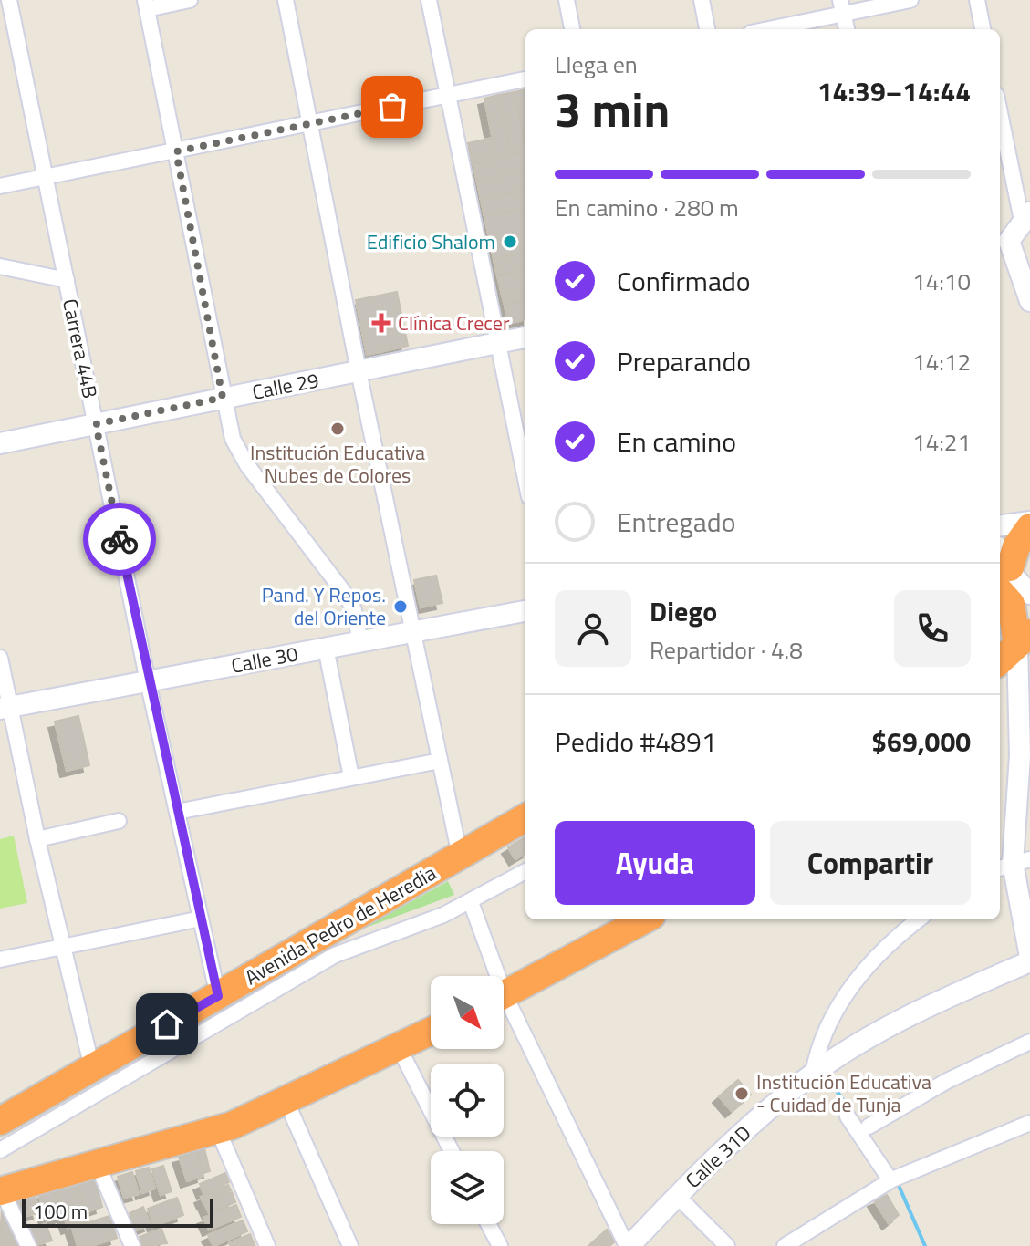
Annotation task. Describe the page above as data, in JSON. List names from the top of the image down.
{
  "streets": {
    "highway": ["Avenida Pedro de Heredia"],
    "street": [
      "Carrera 44B",
      "Calle 29",
      "Calle 30",
      "Calle 31D"
    ]
  },
  "crossings": [
    ["Carrera 44B", "Calle 29"],
    ["Carrera 44B", "Calle 30"],
    ["Carrera 44B", "Avenida Pedro de Heredia"]
  ],
  "places": {
    "other": [
      "Edificio Shalom",
      "Institución Educativa Nubes de Colores",
      "Pand. Y Repos. del Oriente",
      "Institución Educativa - Cuidad de Tunja"
    ],
    "health": ["Clínica Crecer"]
  },
  "scale_bar": "100 m",
  "north": "bottom right",
  "page": {
    "heading": ["3 min", "Llega en", "14:39–14:44"],
    "panel": [
      "Diego",
      "Repartidor · 4.8",
      "Pedido #4891",
      "$69,000"
    ],
    "bar": "En camino · 280 m",
    "list": [
      ["Confirmado", "14:10"],
      ["Preparando", "14:12"],
      ["En camino", "14:21"],
      "Entregado"
    ],
    "buttons": ["Ayuda", "Compartir"],
    "scale": "100 m"
  }
}
